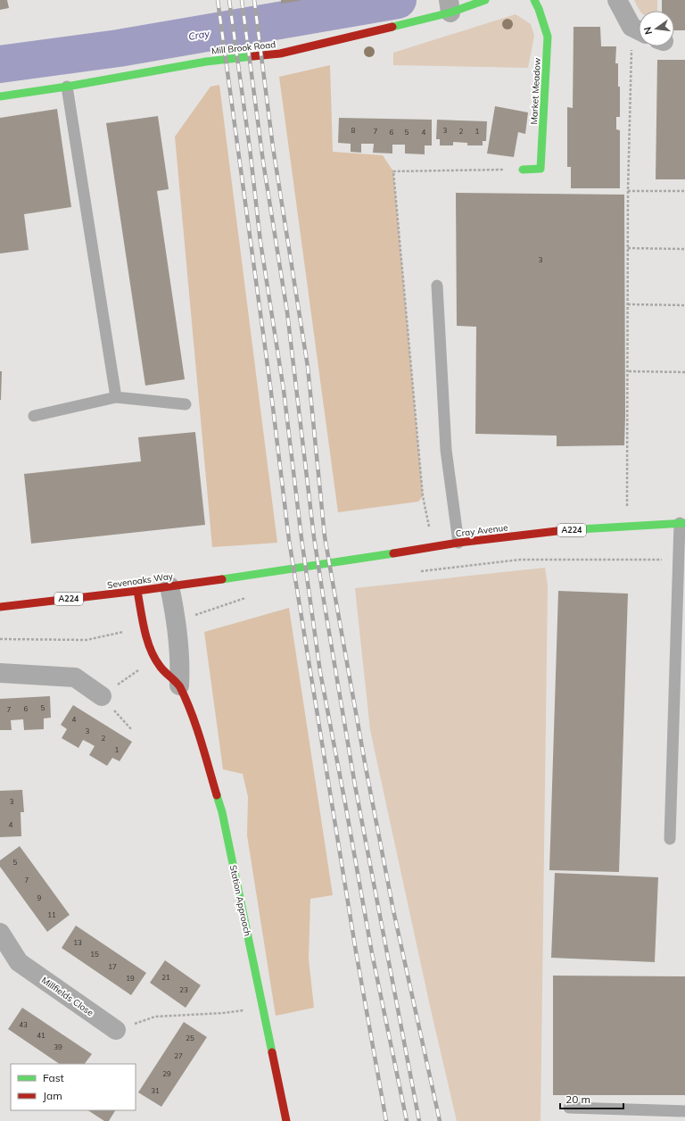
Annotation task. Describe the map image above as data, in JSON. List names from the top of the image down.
{
  "streets": {
    "main road": [
      "Mill Brook Road",
      "Market Meadow",
      "Cray Avenue",
      "A224",
      "Sevenoaks Way",
      "Station Approach"
    ],
    "street": ["Millfields Close"]
  },
  "crossings": [
    ["Cray Avenue", "Sevenoaks Way"],
    ["Sevenoaks Way", "Station Approach"]
  ],
  "water": ["Cray"],
  "house_numbers": [
    "8",
    "3",
    "7",
    "2",
    "1",
    "6",
    "5",
    "4",
    "3",
    "5",
    "6",
    "7",
    "4",
    "3",
    "2",
    "1",
    "3",
    "4",
    "5",
    "7",
    "9",
    "11",
    "13",
    "15",
    "17",
    "21",
    "19",
    "23",
    "43",
    "41",
    "25",
    "39",
    "27",
    "29",
    "31"
  ],
  "legend": ["Fast", "Jam"],
  "scale_bar": "20 m",
  "north": "left"
}
